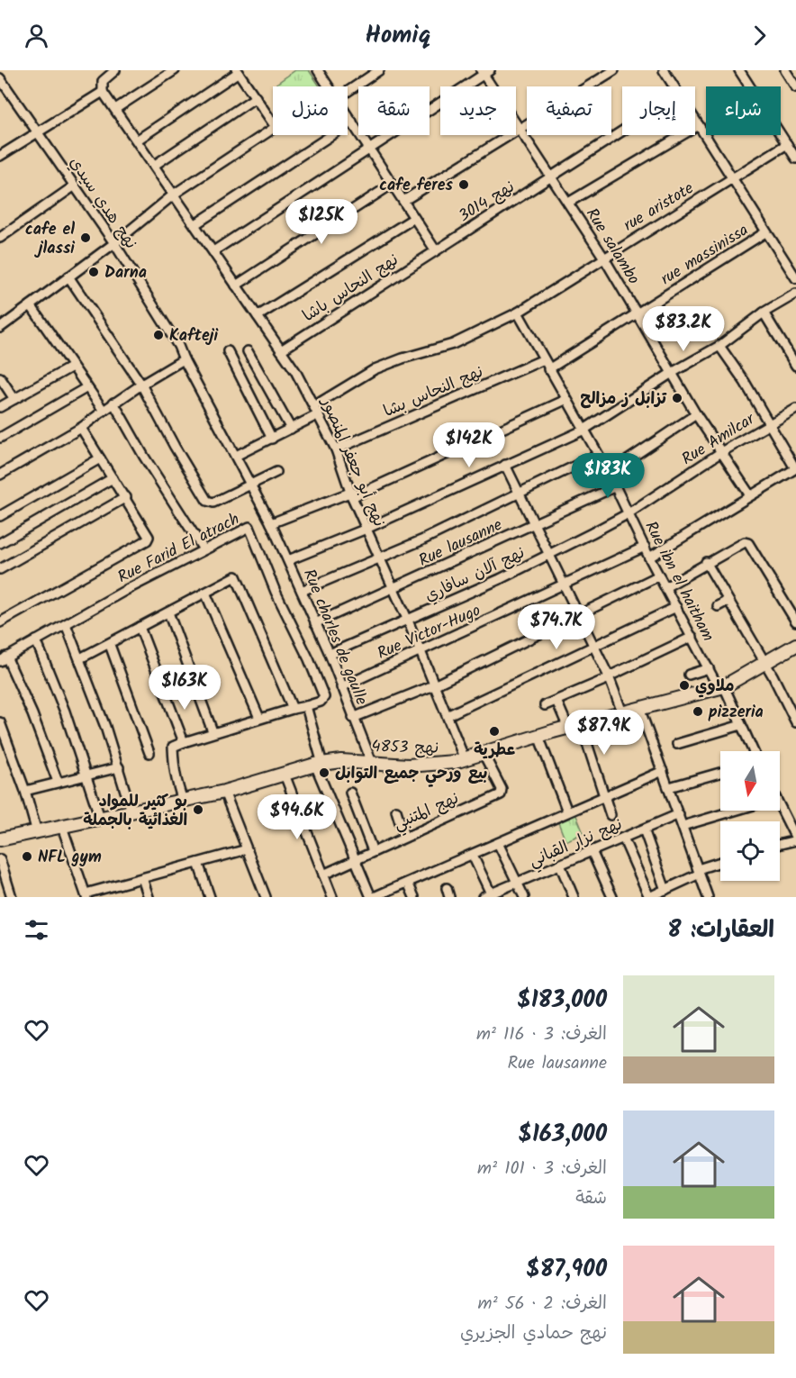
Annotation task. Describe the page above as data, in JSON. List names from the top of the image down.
{
  "streets": {
    "street": [
      "نهج 3014",
      "نهج هدي سيدي",
      "rue aristote",
      "Rue salambo",
      "rue massinissa",
      "نهج النحاس باشا",
      "نهج النحاس بشا",
      "Rue Amilcar",
      "نهج أبو جعفر المنصور",
      "Rue lausanne",
      "Rue Farid El atrach",
      "نهج آلان سافاري",
      "Rue ibn el haitham",
      "Rue Victor-Hugo",
      "Rue charles de gaulle",
      "نهج 4853",
      "نهج المتنبي",
      "نهج نزار القباني"
    ]
  },
  "crossings": [
    ["نهج 3014", "Rue salambo"],
    ["نهج 3014", "نهج النحاس باشا"],
    ["نهج هدي سيدي", "Rue charles de gaulle"],
    ["rue aristote", "Rue salambo"],
    ["rue aristote", "نهج أبو جعفر المنصور"],
    ["rue aristote", "Rue ibn el haitham"],
    ["Rue salambo", "rue massinissa"],
    ["Rue salambo", "Rue Amilcar"],
    ["rue massinissa", "Rue ibn el haitham"],
    ["نهج النحاس باشا", "نهج أبو جعفر المنصور"],
    ["نهج النحاس بشا", "نهج أبو جعفر المنصور"],
    ["نهج النحاس بشا", "Rue ibn el haitham"],
    ["Rue Amilcar", "نهج آلان سافاري"],
    ["Rue Amilcar", "Rue ibn el haitham"],
    ["نهج أبو جعفر المنصور", "Rue lausanne"],
    ["نهج أبو جعفر المنصور", "نهج آلان سافاري"],
    ["نهج أبو جعفر المنصور", "Rue Victor-Hugo"],
    ["نهج أبو جعفر المنصور", "نهج 4853"],
    ["Rue lausanne", "Rue ibn el haitham"],
    ["Rue lausanne", "Rue charles de gaulle"],
    ["نهج آلان سافاري", "Rue ibn el haitham"],
    ["نهج آلان سافاري", "Rue charles de gaulle"],
    ["Rue ibn el haitham", "Rue Victor-Hugo"],
    ["Rue ibn el haitham", "نهج 4853"],
    ["Rue Victor-Hugo", "Rue charles de gaulle"],
    ["Rue charles de gaulle", "نهج 4853"],
    ["نهج 4853", "نهج المتنبي"]
  ],
  "places": [
    "cafe feres",
    "cafe el jlassi",
    "Darna",
    "Kafteji",
    "تزابل ز مزالح",
    "ملاوي",
    "pizzeria",
    "عطرية",
    "بيع ورحي جميع التوابل",
    "بو كثير للمواد الغذائية بالجملة",
    "NFL gym"
  ],
  "north": "bottom",
  "page": {
    "header": "Homiq",
    "chip": [
      "شراء",
      "إيجار",
      "تصفية",
      "جديد",
      "شقة",
      "منزل"
    ],
    "price": [
      "$125K",
      "$83.2K",
      "$142K",
      "$183K",
      "$74.7K",
      "$163K",
      "$87.9K",
      "$94.6K"
    ],
    "heading": "العقارات: 8",
    "list": [
      {
        "name": "$183,000",
        "note": "الغرف: 3 · 116 m² · Rue lausanne"
      },
      {
        "name": "$163,000",
        "note": "الغرف: 3 · 101 m² · شقة"
      },
      {
        "name": "$87,900",
        "note": "الغرف: 2 · 56 m² · نهج حمادي الجزيري"
      }
    ]
  }
}
